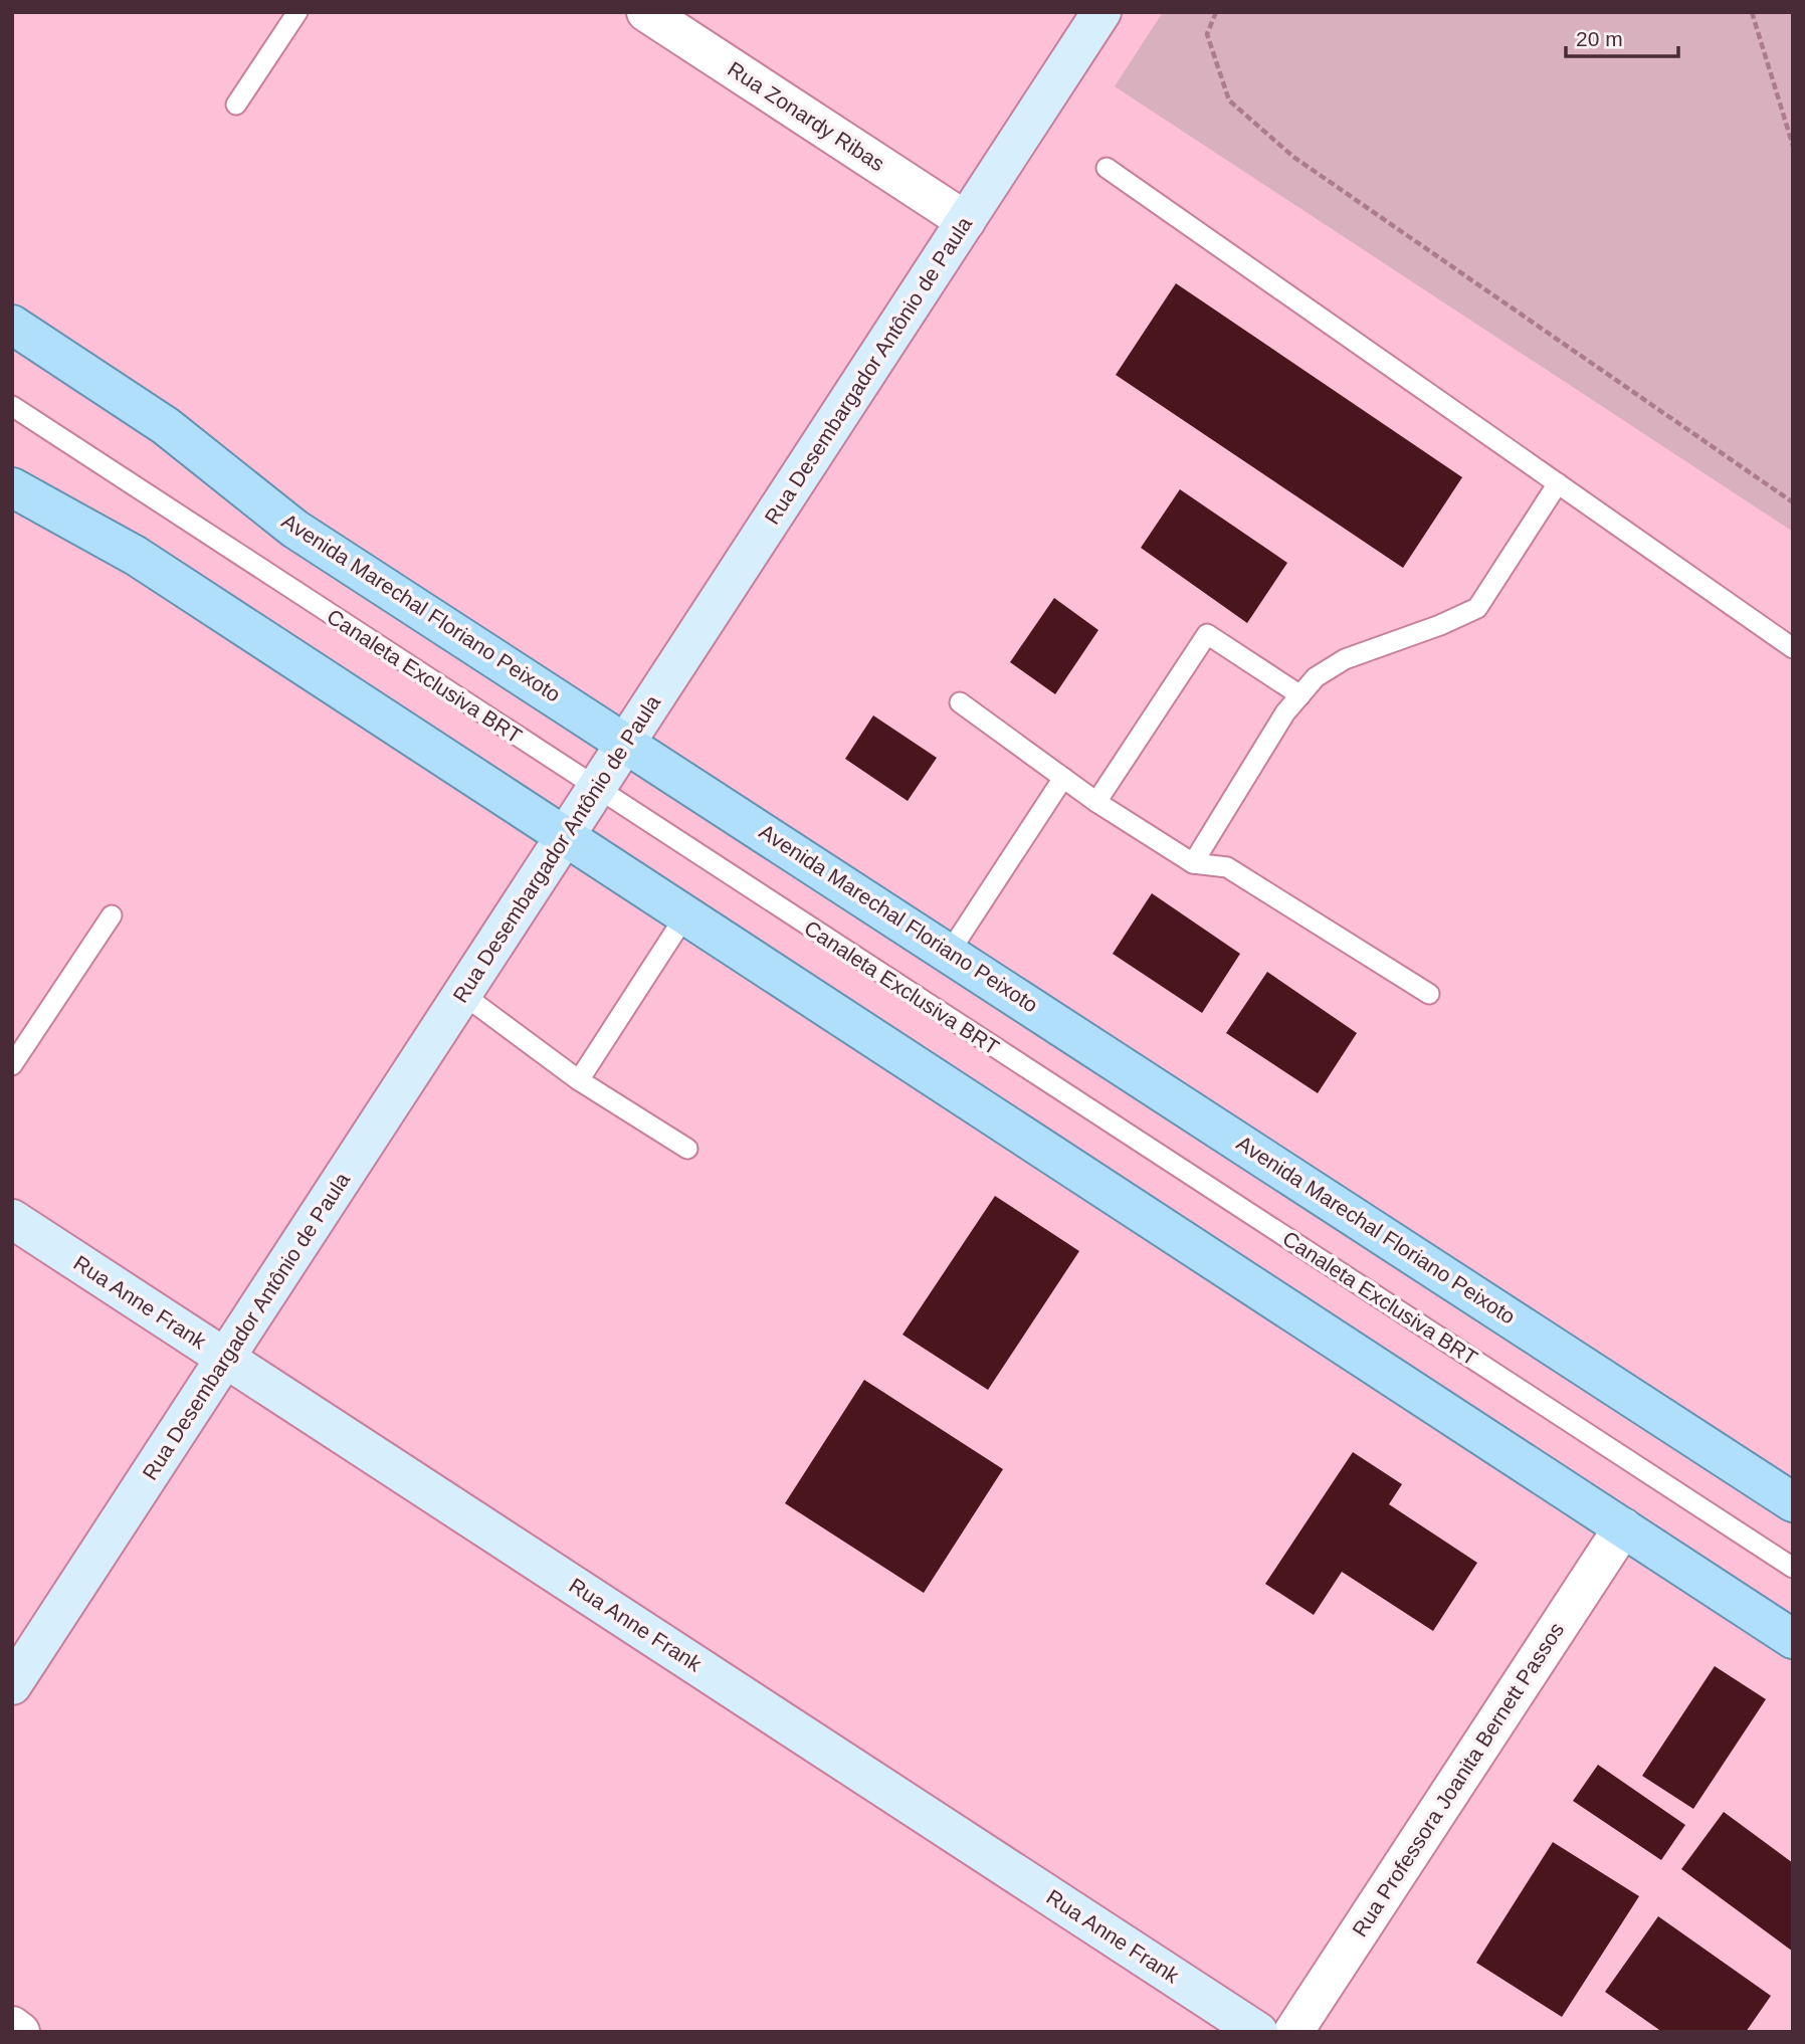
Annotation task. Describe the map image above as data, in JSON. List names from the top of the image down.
{
  "streets": {
    "main road": ["Rua Desembargador Antônio de Paula", "Avenida Marechal Floriano Peixoto", "Rua Anne Frank"],
    "street": ["Rua Zonardy Ribas", "Rua Professora Joanita Bernett Passos"],
    "lane": ["Canaleta Exclusiva BRT"]
  },
  "crossings": [
    ["Rua Zonardy Ribas", "Rua Desembargador Antônio de Paula"],
    ["Rua Desembargador Antônio de Paula", "Avenida Marechal Floriano Peixoto"],
    ["Rua Desembargador Antônio de Paula", "Canaleta Exclusiva BRT"],
    ["Rua Desembargador Antônio de Paula", "Rua Anne Frank"]
  ],
  "scale_bar": "20 m"
}
